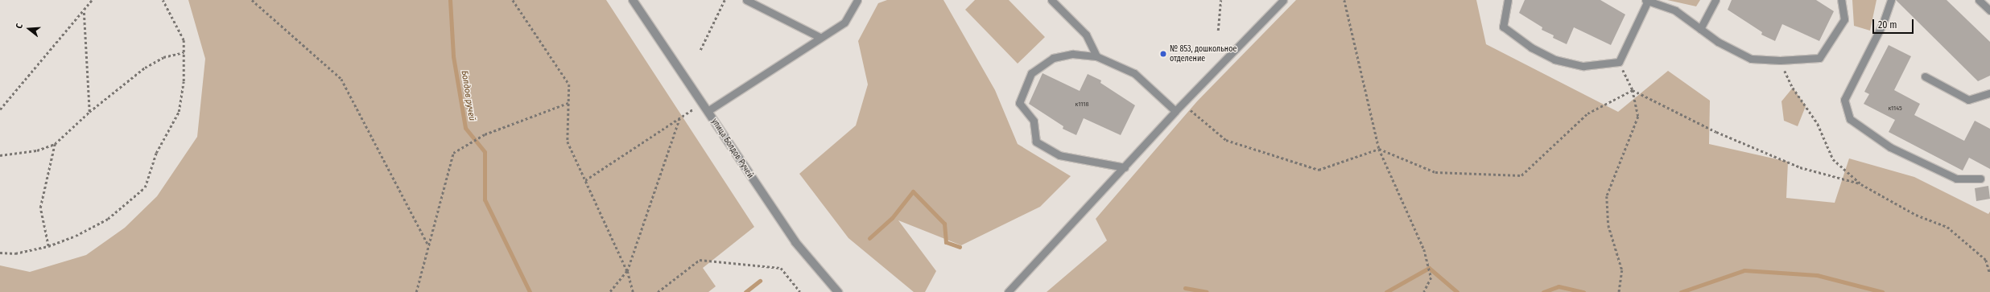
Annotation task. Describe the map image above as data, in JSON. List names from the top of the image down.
{
  "streets": {
    "street": ["улица Болдов Ручей"]
  },
  "water": ["Болдов ручей"],
  "places": ["№ 853, дошкольное отделение"],
  "house_numbers": ["к1118", "к1145"],
  "scale_bar": "20 m",
  "north": "left"
}
